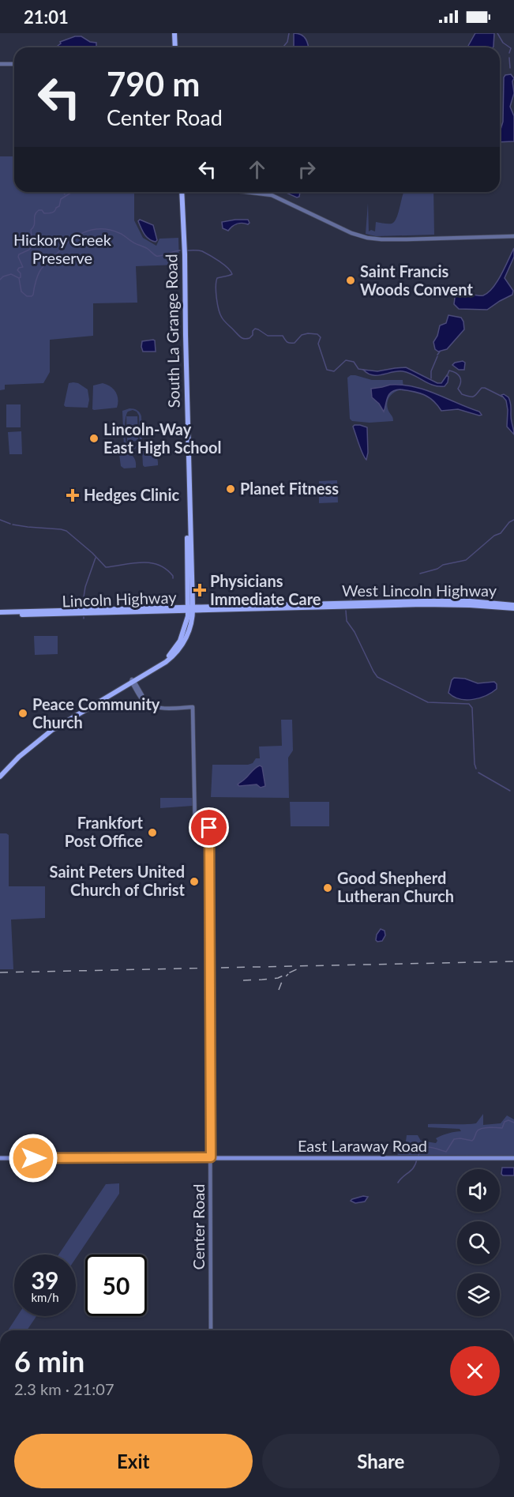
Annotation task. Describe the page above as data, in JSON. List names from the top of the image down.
{
  "streets": {
    "main road": [
      "South La Grange Road",
      "West Lincoln Highway",
      "Lincoln Highway",
      "East Laraway Road"
    ],
    "street": ["Center Road"]
  },
  "crossings": [
    ["South La Grange Road", "Lincoln Highway"],
    ["South La Grange Road", "Center Road"],
    ["West Lincoln Highway", "Lincoln Highway"],
    ["East Laraway Road", "Center Road"]
  ],
  "parks": ["Hickory Creek Preserve"],
  "places": {
    "other": [
      "Saint Francis Woods Convent",
      "Lincoln-Way East High School",
      "Planet Fitness",
      "Peace Community Church",
      "Frankfort Post Office",
      "Saint Peters United Church of Christ",
      "Good Shepherd Lutheran Church"
    ],
    "health": ["Hedges Clinic", "Physicians Immediate Care"]
  },
  "page": {
    "status": "21:01",
    "turn": ["790 m", "Center Road"],
    "speed": "39 km/h",
    "limit": "50",
    "heading": ["6 min", "2.3 km · 21:07"],
    "buttons": ["Exit", "Share"]
  }
}
